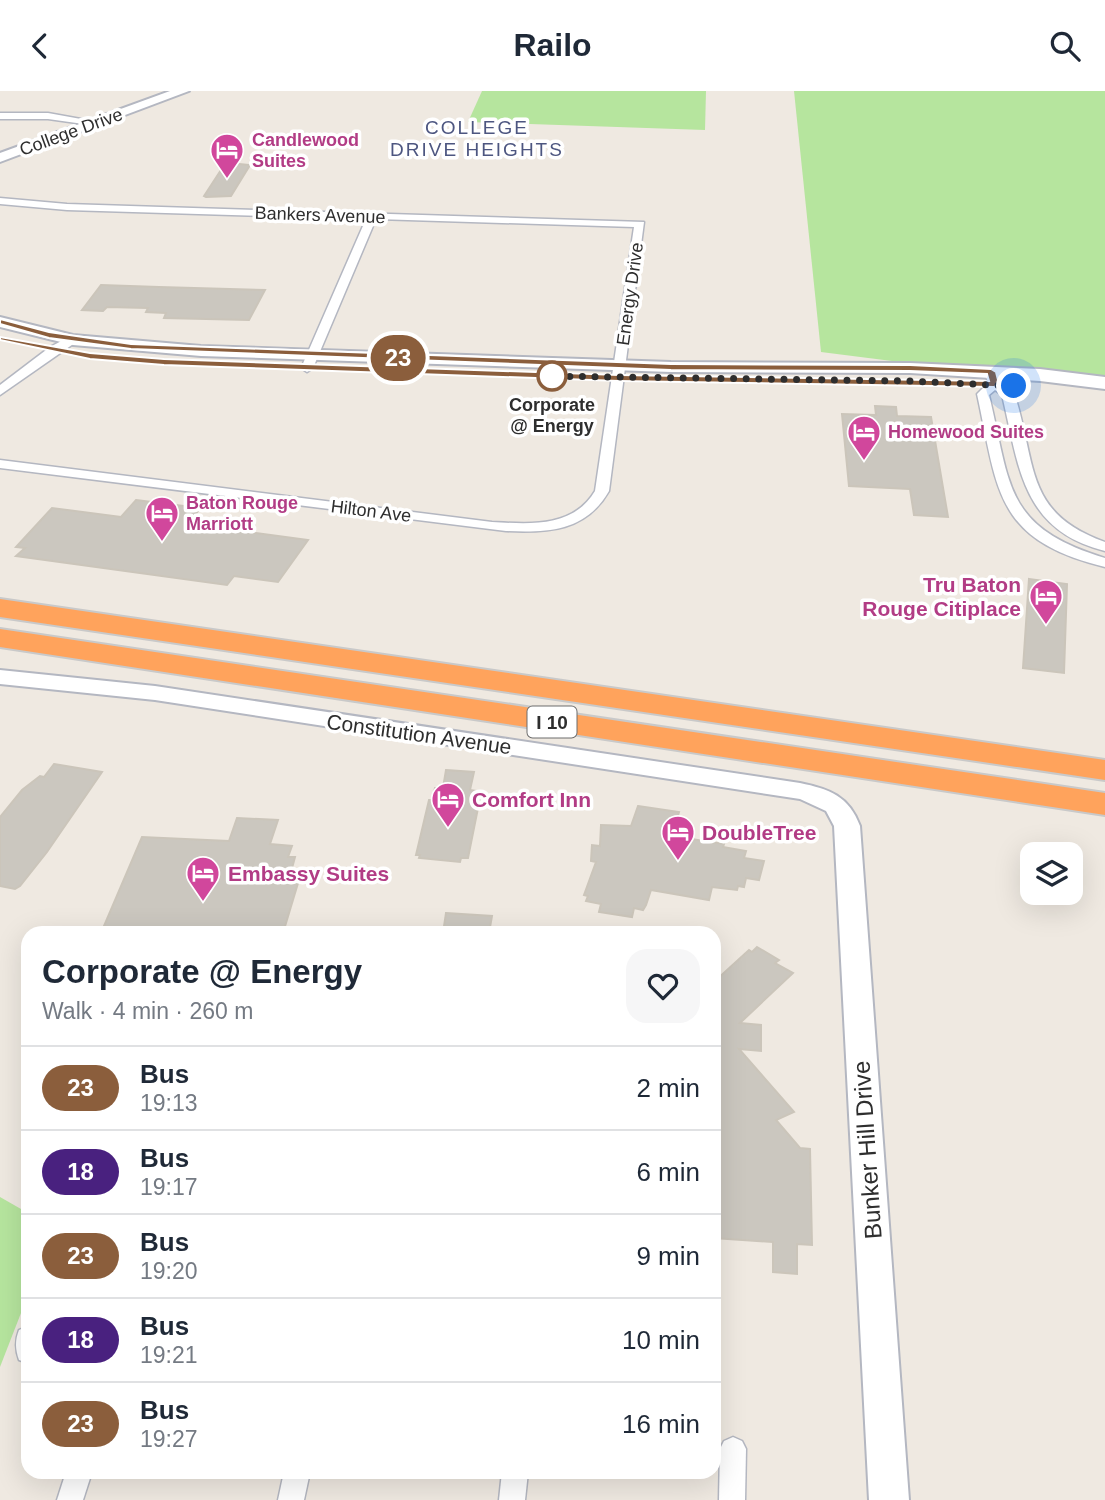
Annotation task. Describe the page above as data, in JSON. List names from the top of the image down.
{
  "streets": {
    "highway": ["I 10"],
    "street": [
      "College Drive",
      "Bankers Avenue",
      "Energy Drive",
      "Hilton Ave",
      "Constitution Avenue",
      "Bunker Hill Drive"
    ]
  },
  "crossings": [
    ["Bankers Avenue", "Energy Drive"],
    ["Energy Drive", "Hilton Ave"],
    ["Constitution Avenue", "Bunker Hill Drive"]
  ],
  "districts": ["COLLEGE DRIVE HEIGHTS"],
  "places": {
    "hotel": [
      "Candlewood Suites",
      "Homewood Suites",
      "Baton Rouge Marriott",
      "Tru Baton Rouge Citiplace",
      "Comfort Inn",
      "DoubleTree",
      "Embassy Suites"
    ],
    "other": ["Corporate @ Energy"]
  },
  "lines": ["bus line 23"],
  "page": {
    "header": "Railo",
    "on_map": "23",
    "heading": ["Corporate @ Energy", "Walk · 4 min · 260 m"],
    "list": [
      {
        "mark": "23",
        "name": "Bus",
        "note": "19:13",
        "value": "2 min"
      },
      {
        "mark": "18",
        "name": "Bus",
        "note": "19:17",
        "value": "6 min"
      },
      {
        "mark": "23",
        "name": "Bus",
        "note": "19:20",
        "value": "9 min"
      },
      {
        "mark": "18",
        "name": "Bus",
        "note": "19:21",
        "value": "10 min"
      },
      {
        "mark": "23",
        "name": "Bus",
        "note": "19:27",
        "value": "16 min"
      }
    ]
  }
}
